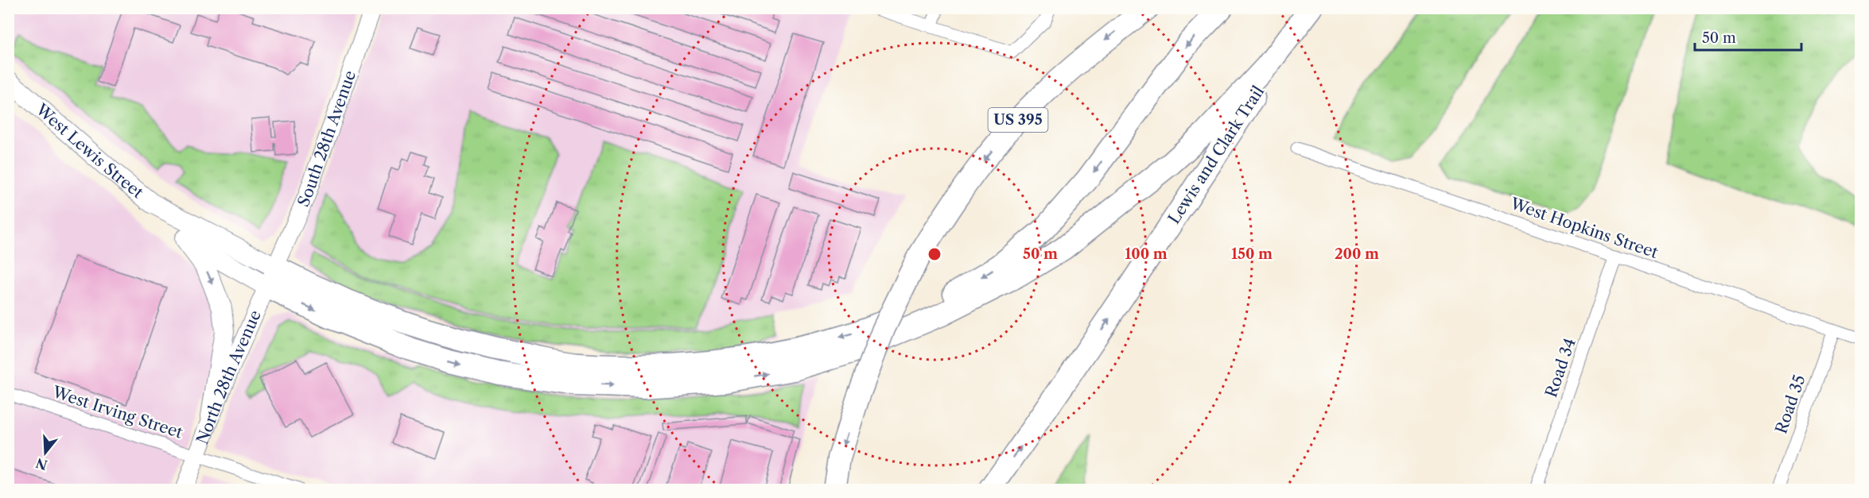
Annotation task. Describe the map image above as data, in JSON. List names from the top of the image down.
{
  "streets": {
    "highway": ["US 395", "Lewis and Clark Trail"],
    "main road": ["South 28th Avenue", "West Lewis Street", "North 28th Avenue"],
    "street": [
      "West Hopkins Street",
      "Road 34",
      "Road 35",
      "West Irving Street"
    ]
  },
  "crossings": [
    ["South 28th Avenue", "West Lewis Street"],
    ["South 28th Avenue", "North 28th Avenue"],
    ["West Lewis Street", "North 28th Avenue"],
    ["West Hopkins Street", "Road 34"],
    ["West Hopkins Street", "Road 35"],
    ["North 28th Avenue", "West Irving Street"]
  ],
  "scale_bar": "50 m",
  "north": "bottom",
  "rings": [
    "50 m",
    "100 m",
    "150 m",
    "200 m"
  ]
}
